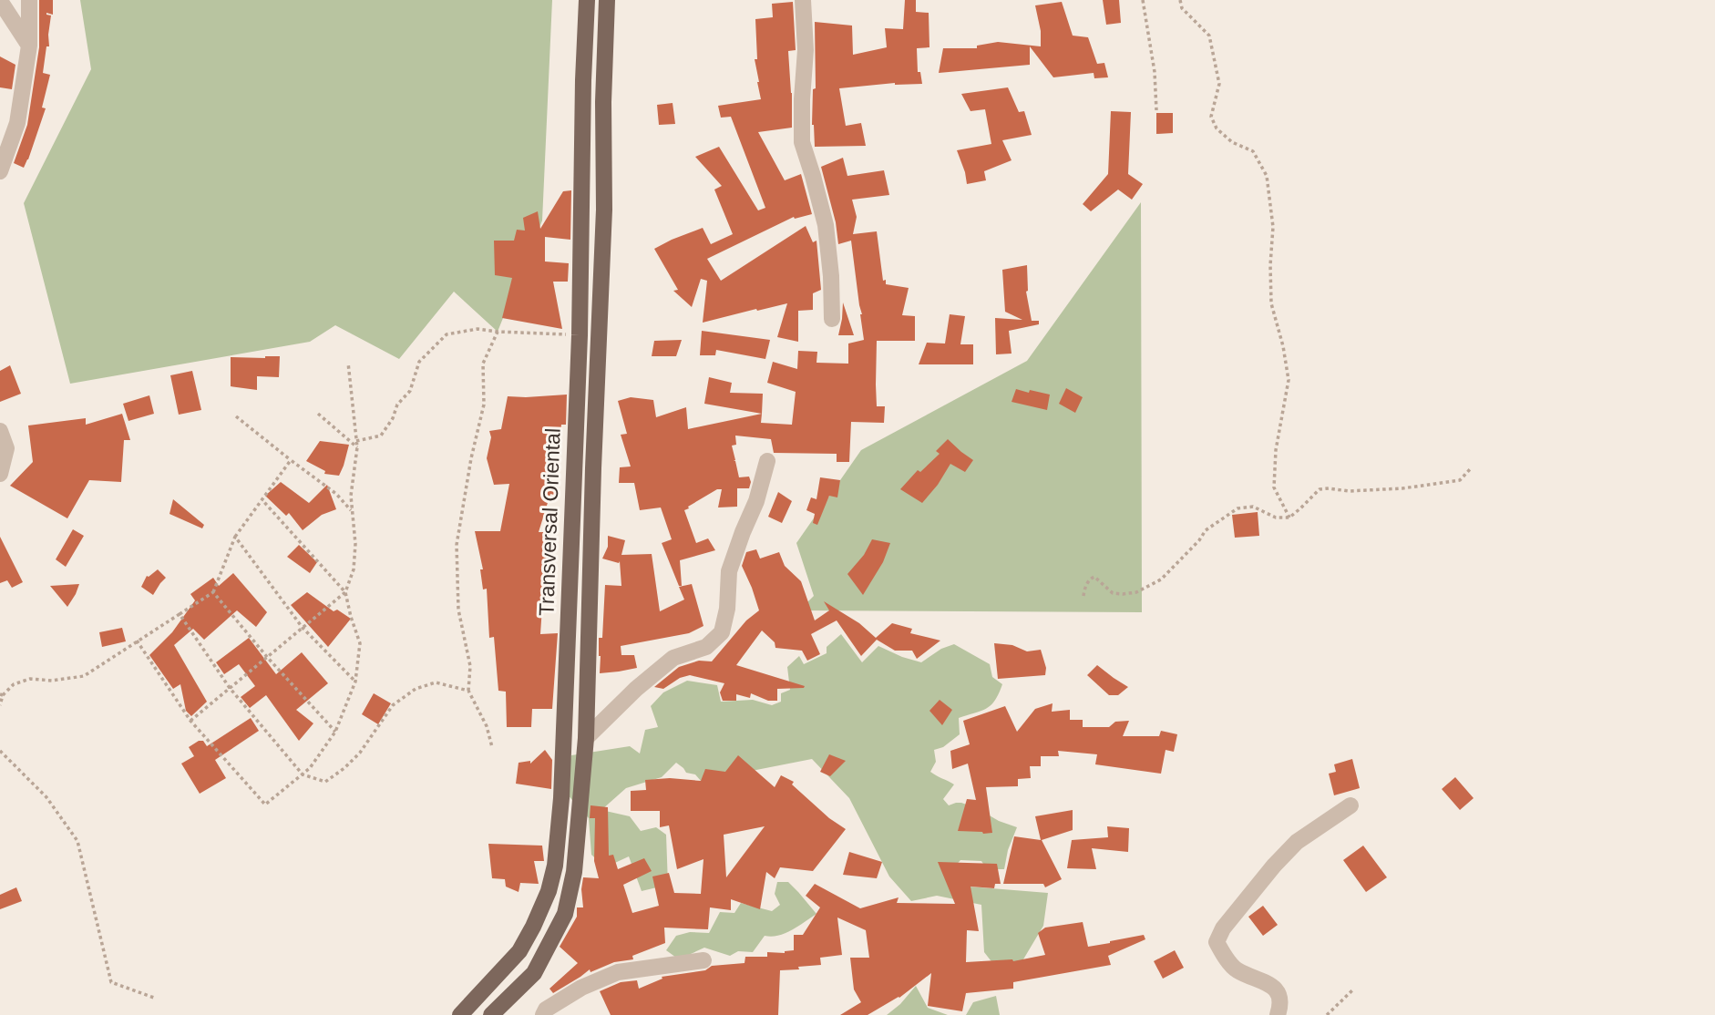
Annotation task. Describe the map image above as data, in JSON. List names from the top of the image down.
{
  "streets": {
    "main road": ["Transversal Oriental"]
  }
}
